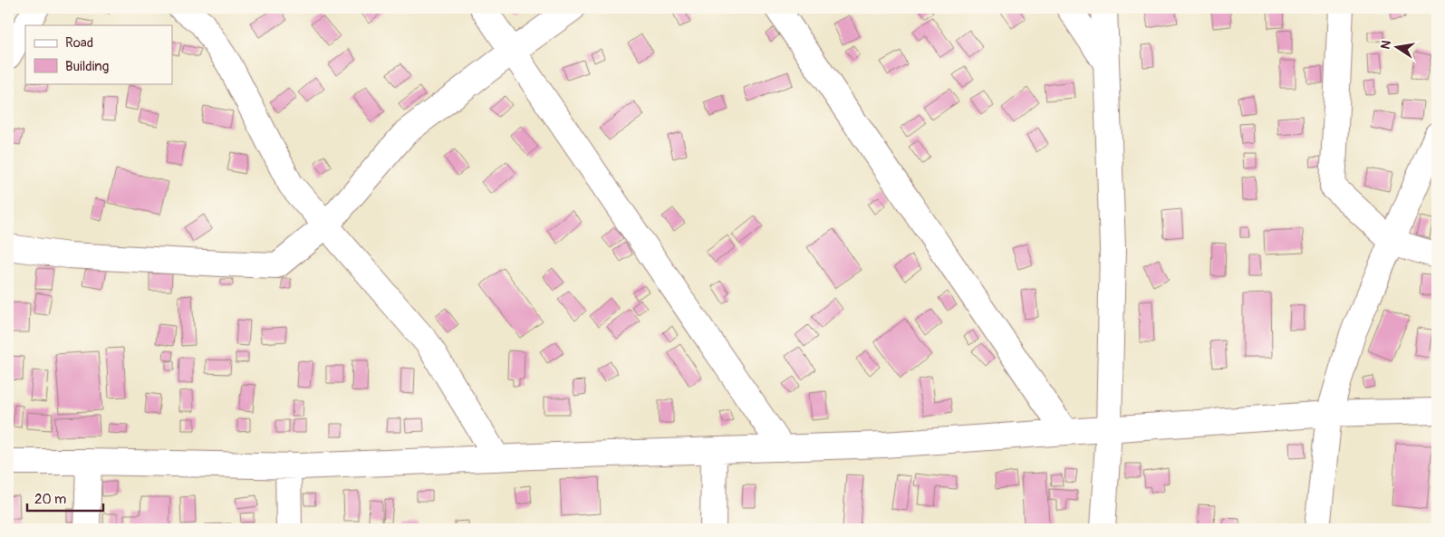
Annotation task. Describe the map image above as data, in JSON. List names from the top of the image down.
{
  "legend": ["Road", "Building"],
  "scale_bar": "20 m",
  "north": "left"
}
